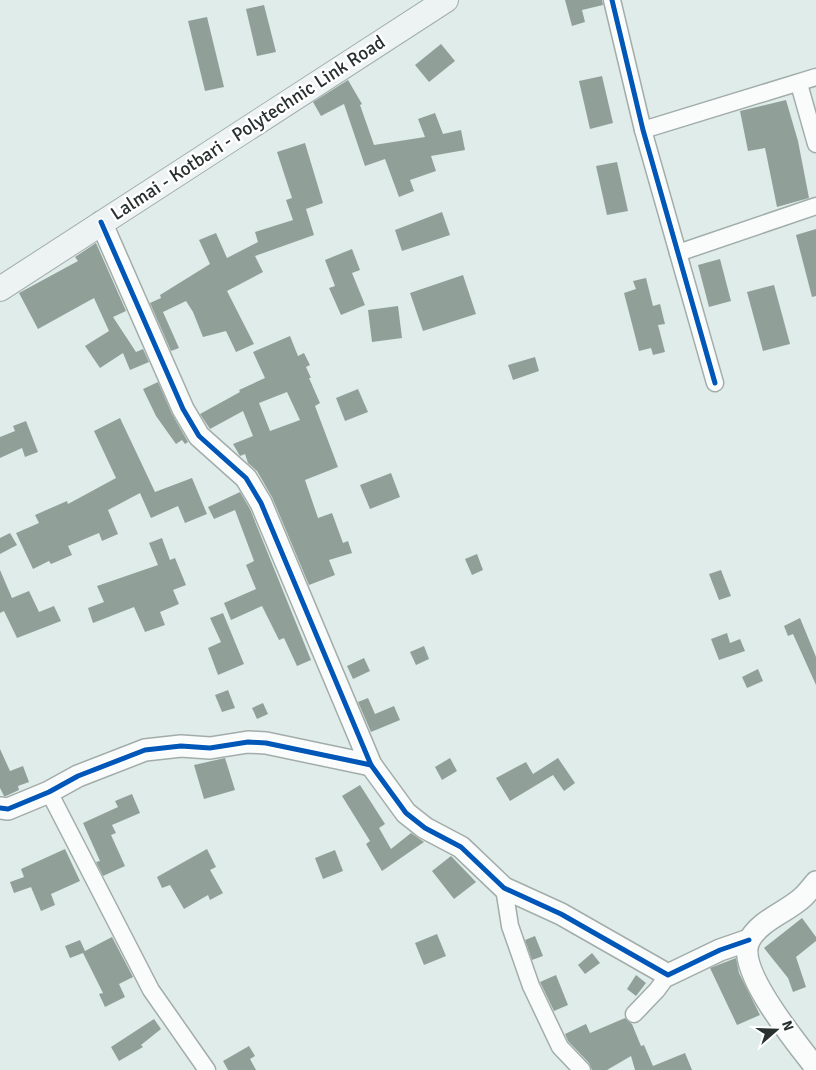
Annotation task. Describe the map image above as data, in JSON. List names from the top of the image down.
{
  "streets": {
    "main road": ["Lalmai - Kotbari - Polytechnic Link Road"]
  },
  "north": "right"
}
